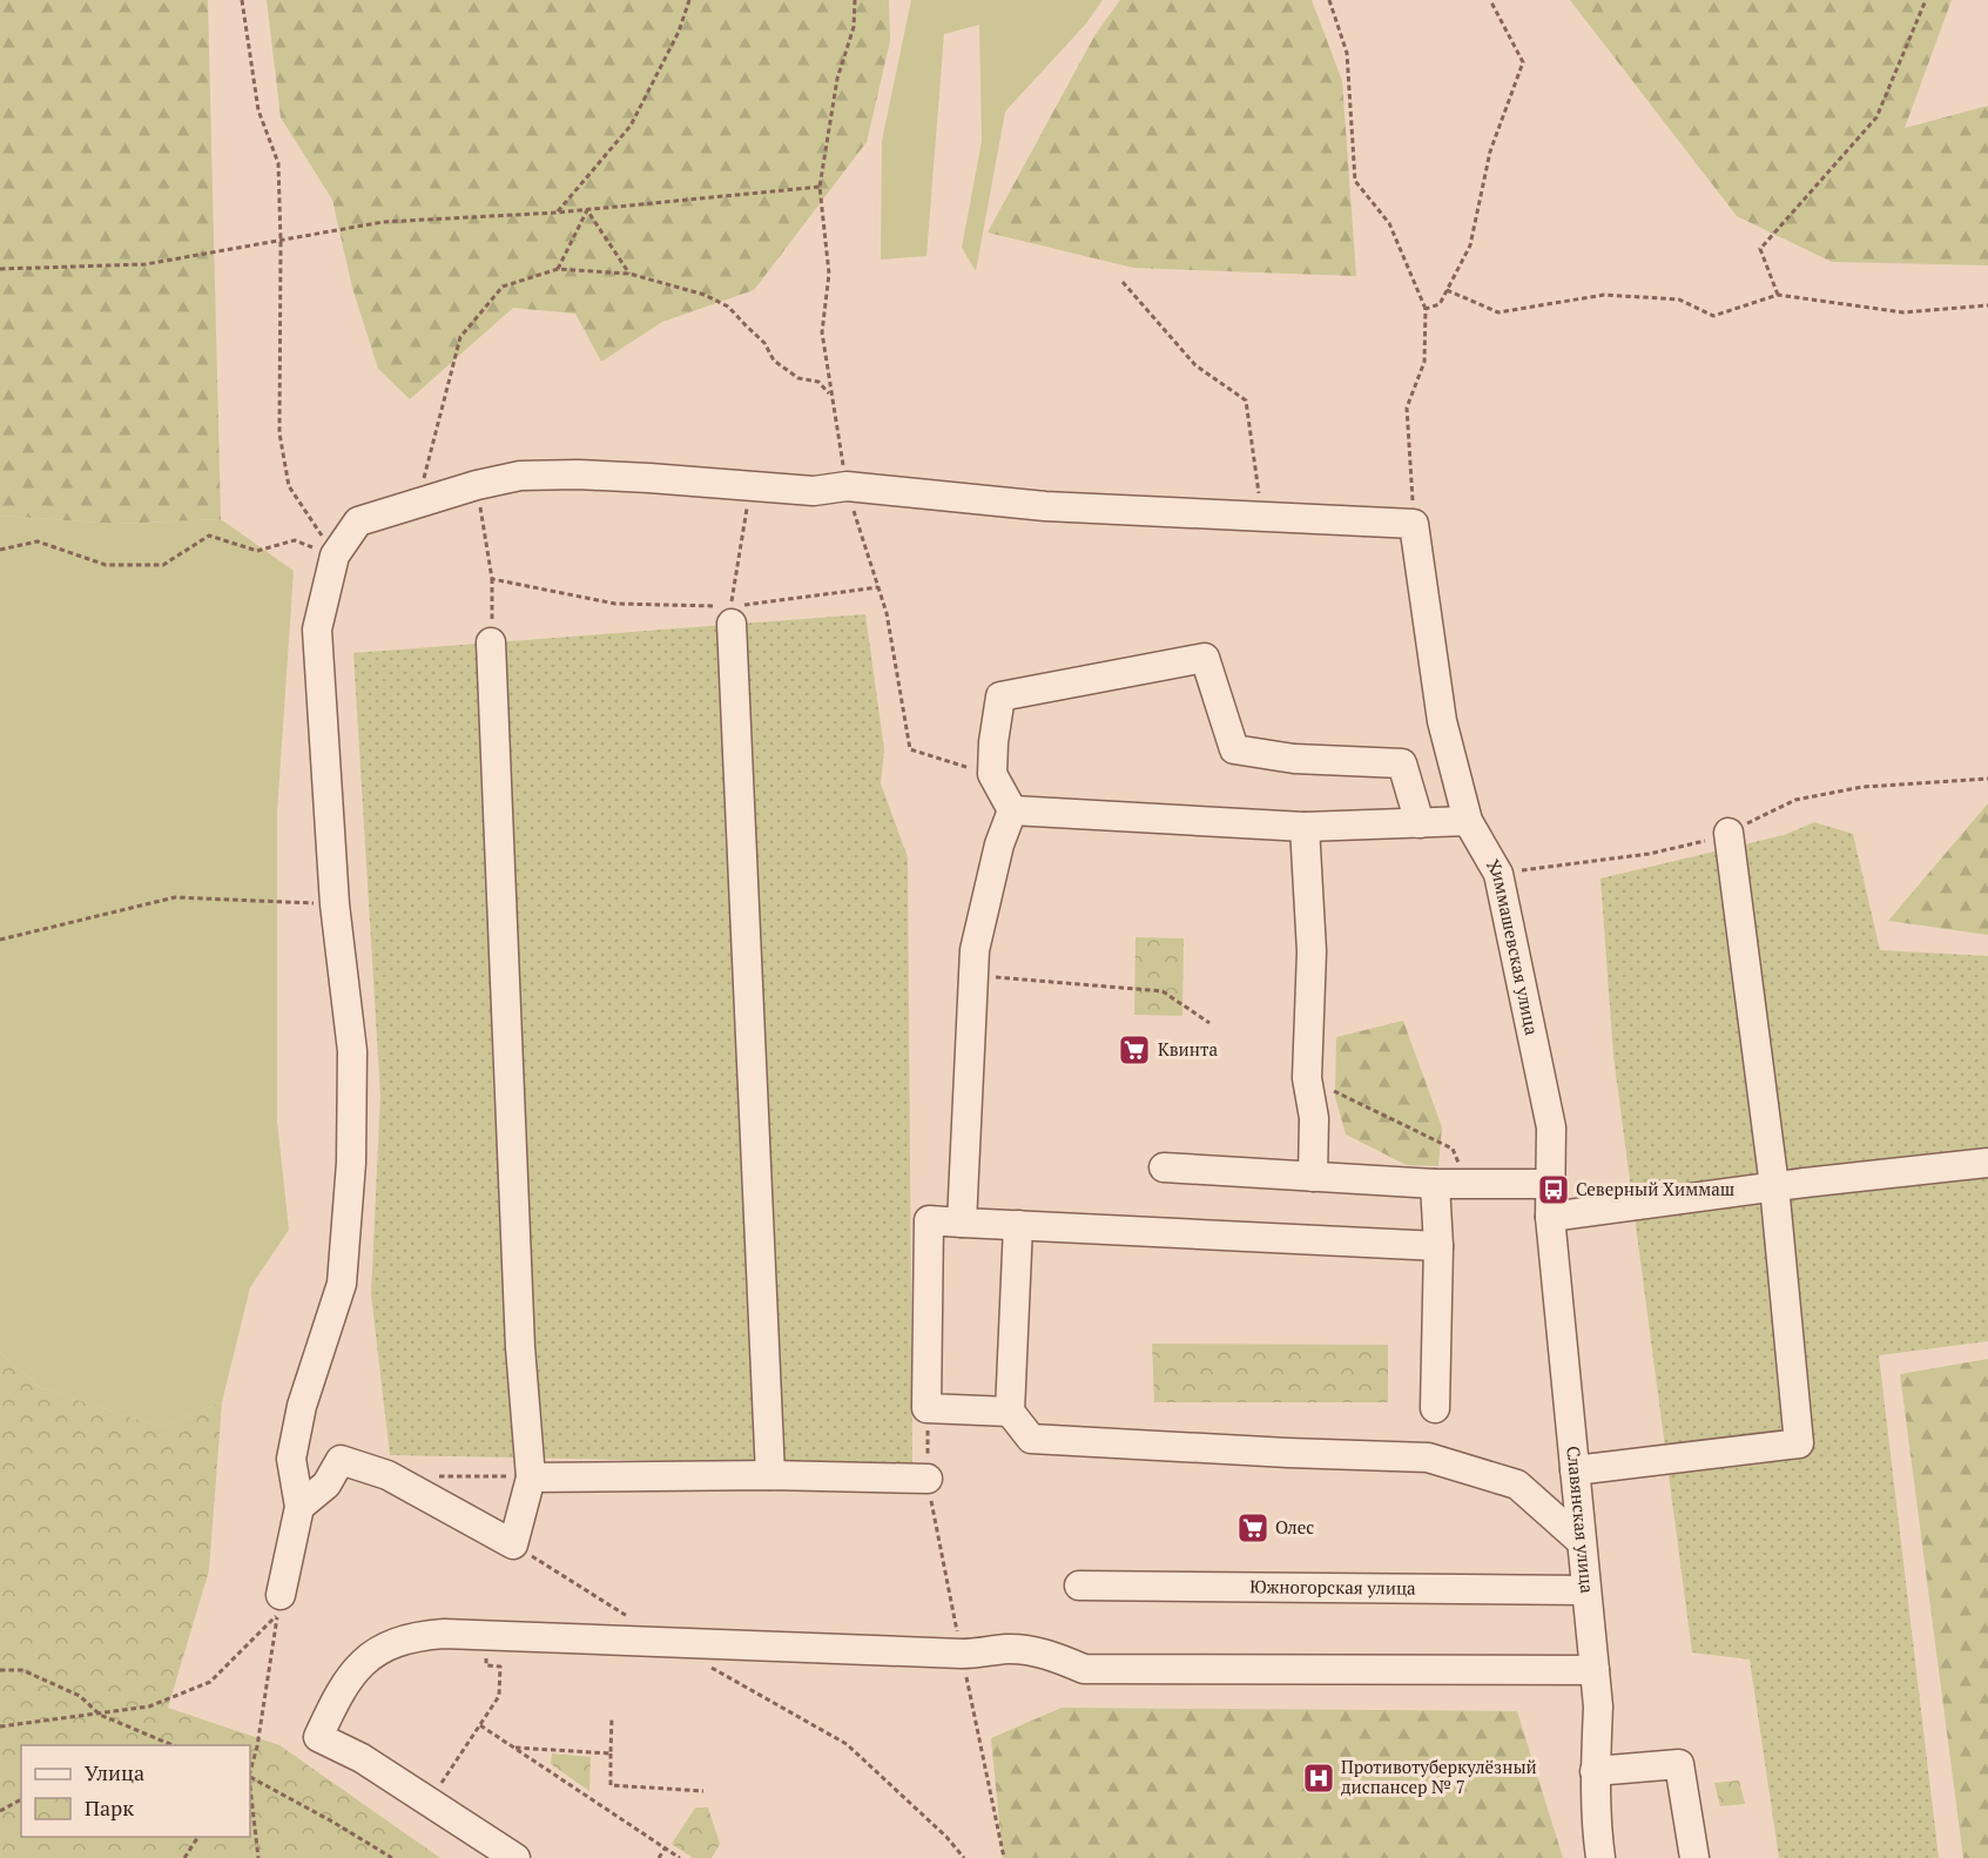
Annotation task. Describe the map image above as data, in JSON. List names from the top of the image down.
{
  "streets": {
    "street": ["Химмашевская улица", "Славянская улица", "Южногорская улица"]
  },
  "crossings": [
    ["Химмашевская улица", "Славянская улица"],
    ["Славянская улица", "Южногорская улица"]
  ],
  "places": {
    "supermarket": ["Квинта", "Олес"],
    "bus stop": ["Северный Химмаш"],
    "hospital": ["Противотуберкулёзный диспансер № 7"]
  },
  "legend": ["Улица", "Парк"]
}
